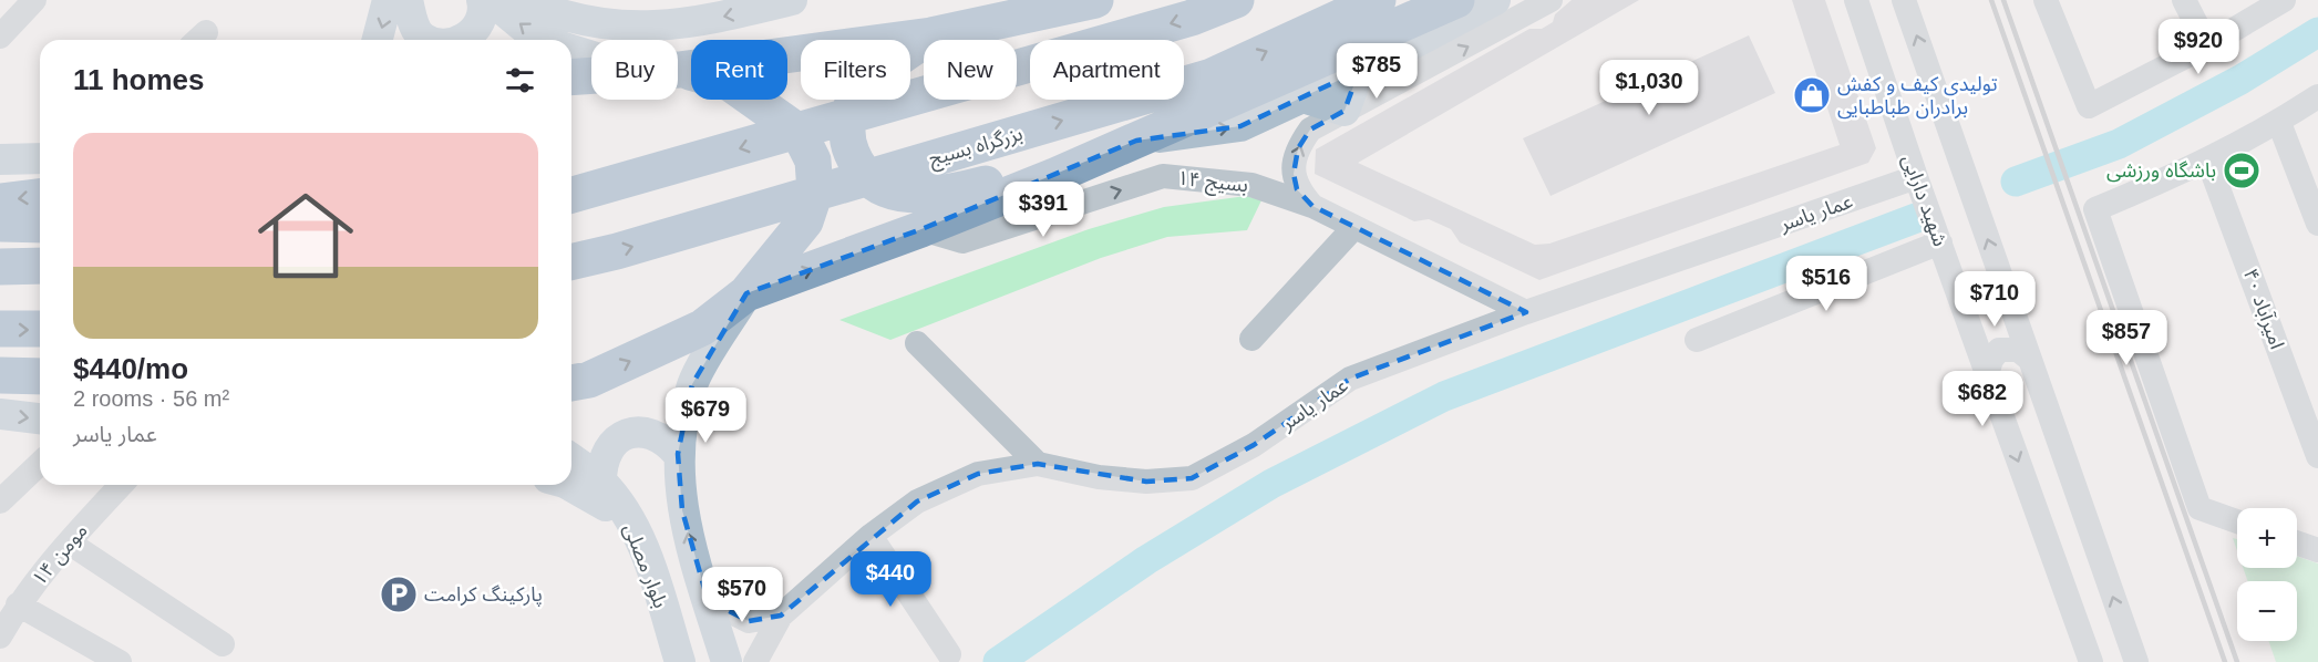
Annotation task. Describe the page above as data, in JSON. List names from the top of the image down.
{
  "streets": {
    "highway": ["بزرگراه بسیج"],
    "main road": ["بلوار مصلی"],
    "street": [
      "بسیج ۱۴",
      "شهید دارایی",
      "عمار یاسر",
      "امیرآباد ۴۰",
      "مومن ۱۴"
    ]
  },
  "crossings": [
    ["بسیج ۱۴", "عمار یاسر"],
    ["شهید دارایی", "عمار یاسر"]
  ],
  "one_way": ["بسیج ۱۴"],
  "places": {
    "shop": ["تولیدی کیف و کفش برادران طباطبایی"],
    "sports": ["باشگاه ورزشی"],
    "parking": ["پارکینگ کرامت"]
  },
  "page": {
    "price": [
      "$920",
      "$785",
      "$1,030",
      "$391",
      "$516",
      "$710",
      "$857",
      "$682",
      "$679",
      "$440",
      "$570"
    ],
    "chip": [
      "Buy",
      "Rent",
      "Filters",
      "New",
      "Apartment"
    ],
    "heading": "11 homes",
    "list": [
      {
        "name": "$440/mo",
        "note": "2 rooms · 56 m² · عمار یاسر"
      }
    ],
    "map_buttons": ["+", "−"]
  }
}
